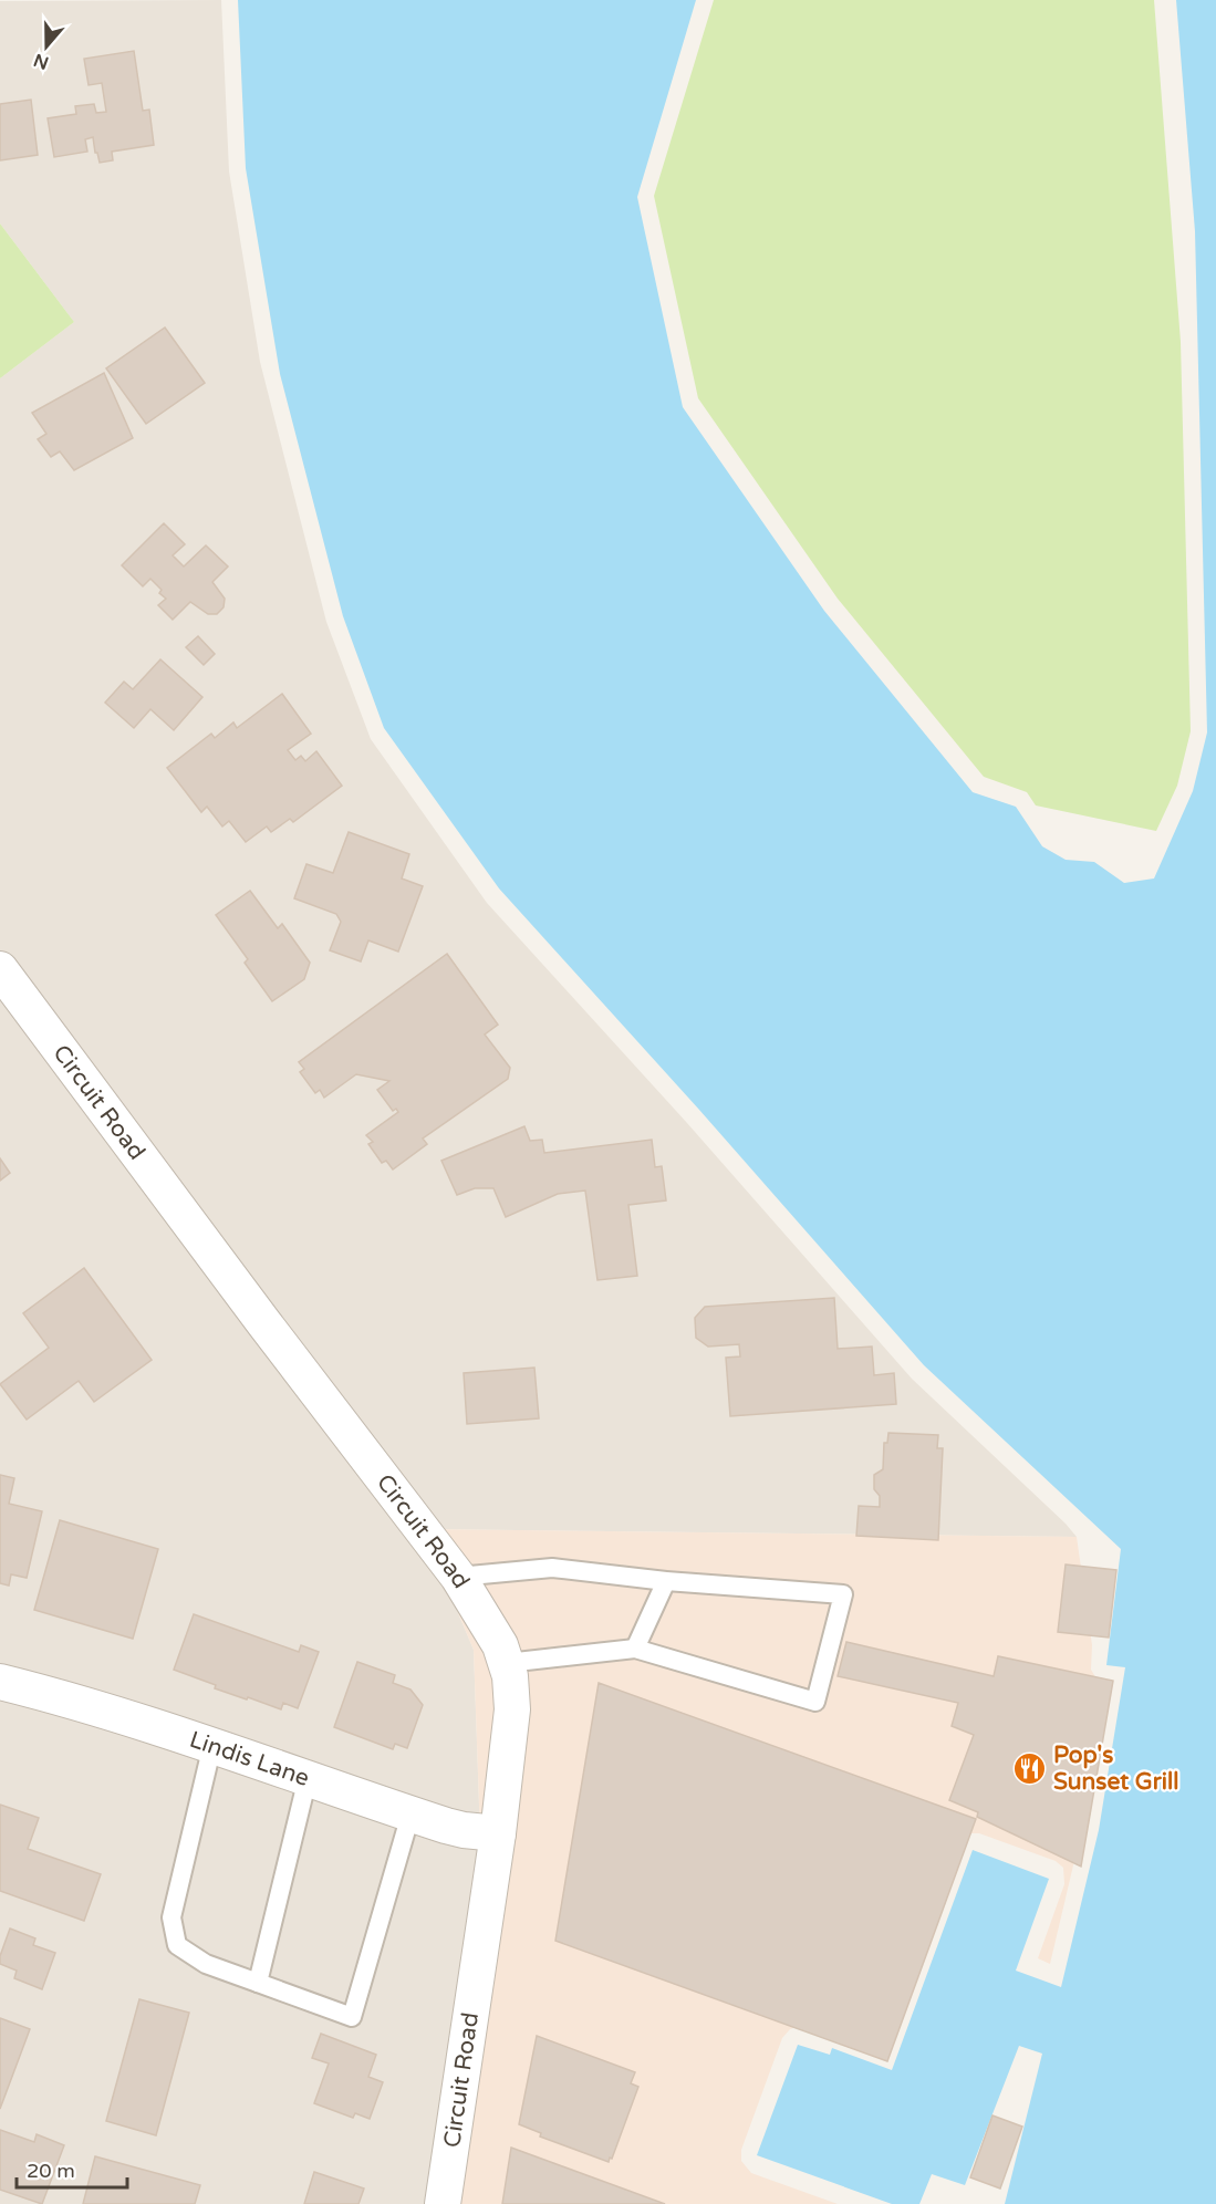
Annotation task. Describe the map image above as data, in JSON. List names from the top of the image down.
{
  "streets": {
    "street": ["Circuit Road", "Lindis Lane"]
  },
  "crossings": [
    ["Circuit Road", "Lindis Lane"]
  ],
  "places": {
    "restaurant": ["Pop's Sunset Grill"]
  },
  "scale_bar": "20 m",
  "north": "bottom"
}
